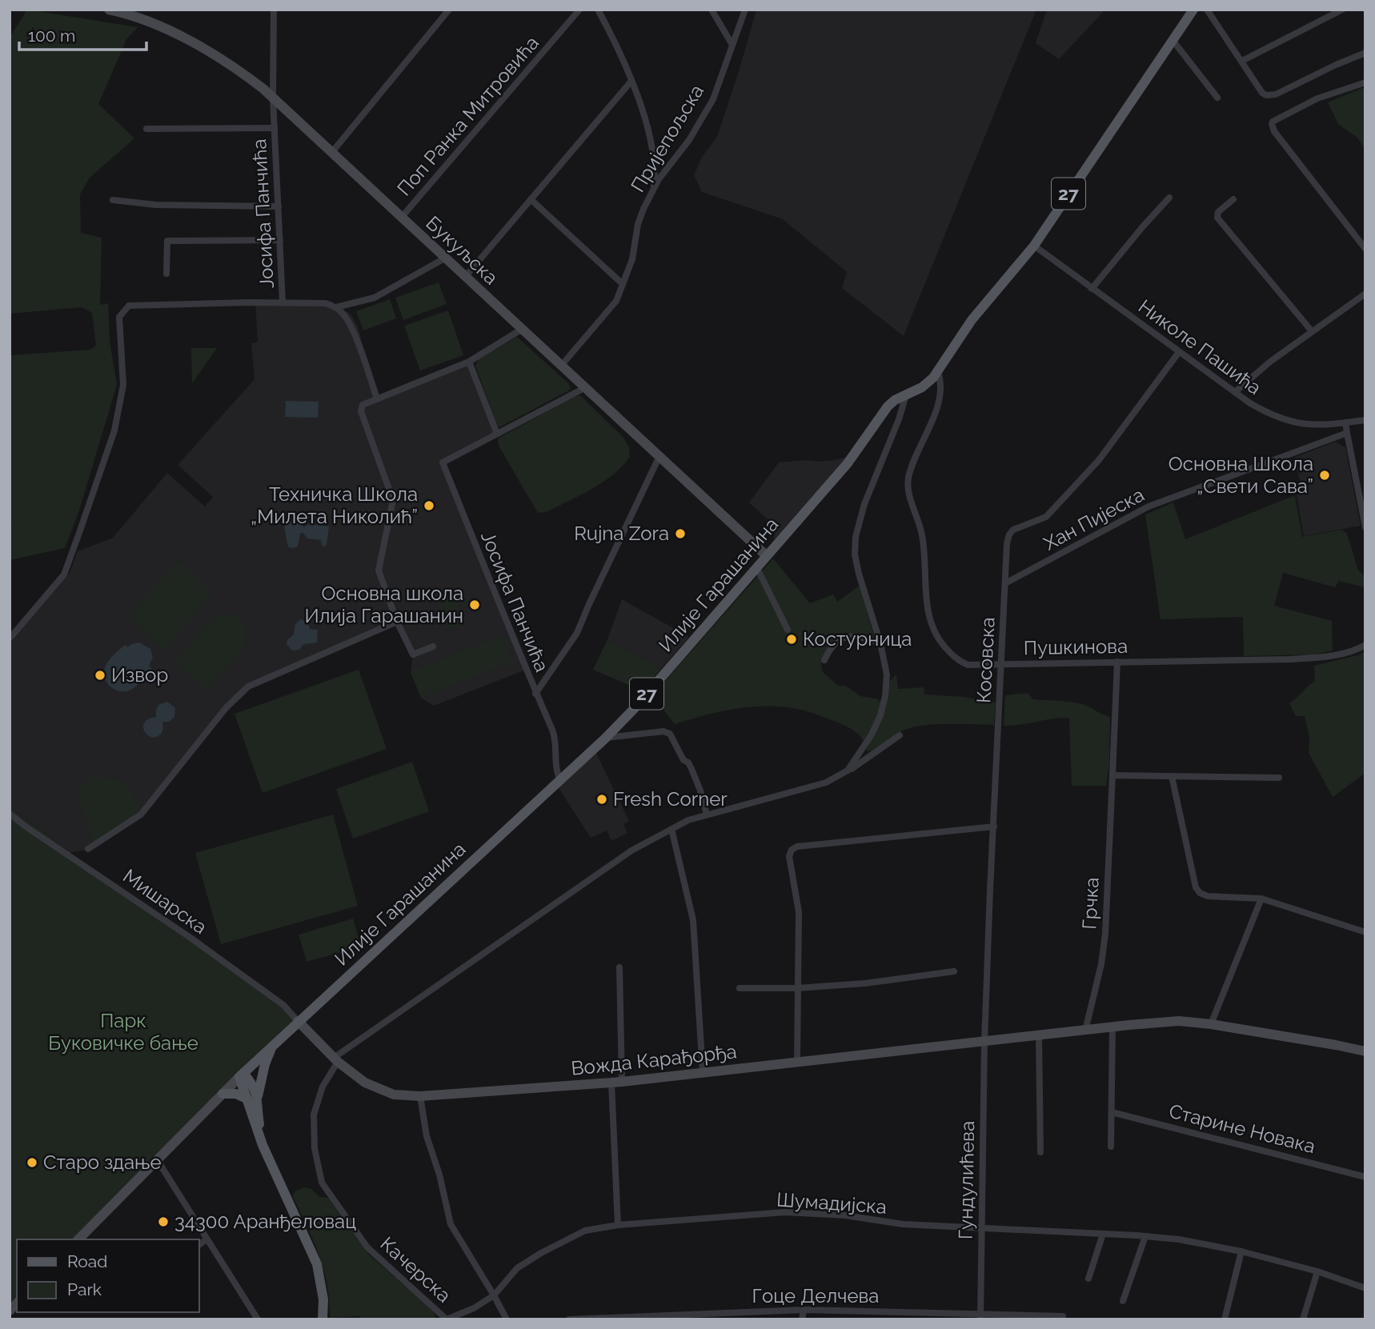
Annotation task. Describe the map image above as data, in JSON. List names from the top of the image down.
{
  "streets": {
    "main road": [
      "27",
      "Букуљска",
      "Илије Гарашанина",
      "Вожда Карађорђа"
    ],
    "street": [
      "Поп Ранка Митровића",
      "Пријепољска",
      "Јосифа Панчића",
      "Николе Пашића",
      "Хан Пијеска",
      "Пушкинова",
      "Косовска",
      "Мишарска",
      "Грчка",
      "Старине Новака",
      "Гундулићева",
      "Шумадијска",
      "Качерска",
      "Гоце Делчева"
    ]
  },
  "crossings": [
    ["Поп Ранка Митровића", "Букуљска"],
    ["Пријепољска", "Букуљска"],
    ["27", "Илије Гарашанина"],
    ["Јосифа Панчића", "Букуљска"],
    ["Јосифа Панчића", "Илије Гарашанина"],
    ["Букуљска", "Илије Гарашанина"],
    ["Николе Пашића", "Илије Гарашанина"],
    ["Николе Пашића", "Косовска"],
    ["Хан Пијеска", "Косовска"],
    ["Илије Гарашанина", "Пушкинова"],
    ["Илије Гарашанина", "Мишарска"],
    ["Илије Гарашанина", "Вожда Карађорђа"],
    ["Пушкинова", "Косовска"],
    ["Пушкинова", "Грчка"],
    ["Косовска", "Вожда Карађорђа"],
    ["Косовска", "Гундулићева"],
    ["Мишарска", "Вожда Карађорђа"],
    ["Грчка", "Вожда Карађорђа"],
    ["Вожда Карађорђа", "Гундулићева"],
    ["Вожда Карађорђа", "Качерска"],
    ["Гундулићева", "Шумадијска"],
    ["Гундулићева", "Гоце Делчева"],
    ["Шумадијска", "Качерска"]
  ],
  "parks": ["Парк Буковичке бање"],
  "places": [
    "Основна Школа „Свети Сава”",
    "Техничка Школа „Милета Николић”",
    "Rujna Zora",
    "Основна школа Илија Гарашанин",
    "Костурница",
    "Извор",
    "Fresh Corner",
    "Старо здање",
    "34300 Аранђеловац"
  ],
  "legend": ["Road", "Park"],
  "scale_bar": "100 m"
}
